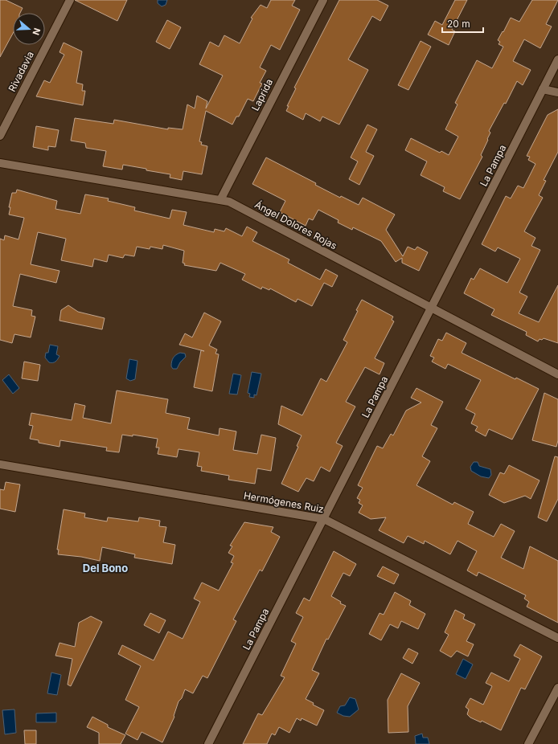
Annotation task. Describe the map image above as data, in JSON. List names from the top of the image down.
{
  "streets": {
    "street": [
      "Rivadavia",
      "Laprida",
      "La Pampa",
      "Ángel Dolores Rojas",
      "Hermógenes Ruiz"
    ]
  },
  "crossings": [
    ["Laprida", "Ángel Dolores Rojas"],
    ["La Pampa", "Ángel Dolores Rojas"],
    ["La Pampa", "Hermógenes Ruiz"]
  ],
  "districts": ["Del Bono"],
  "scale_bar": "20 m",
  "north": "right"
}
